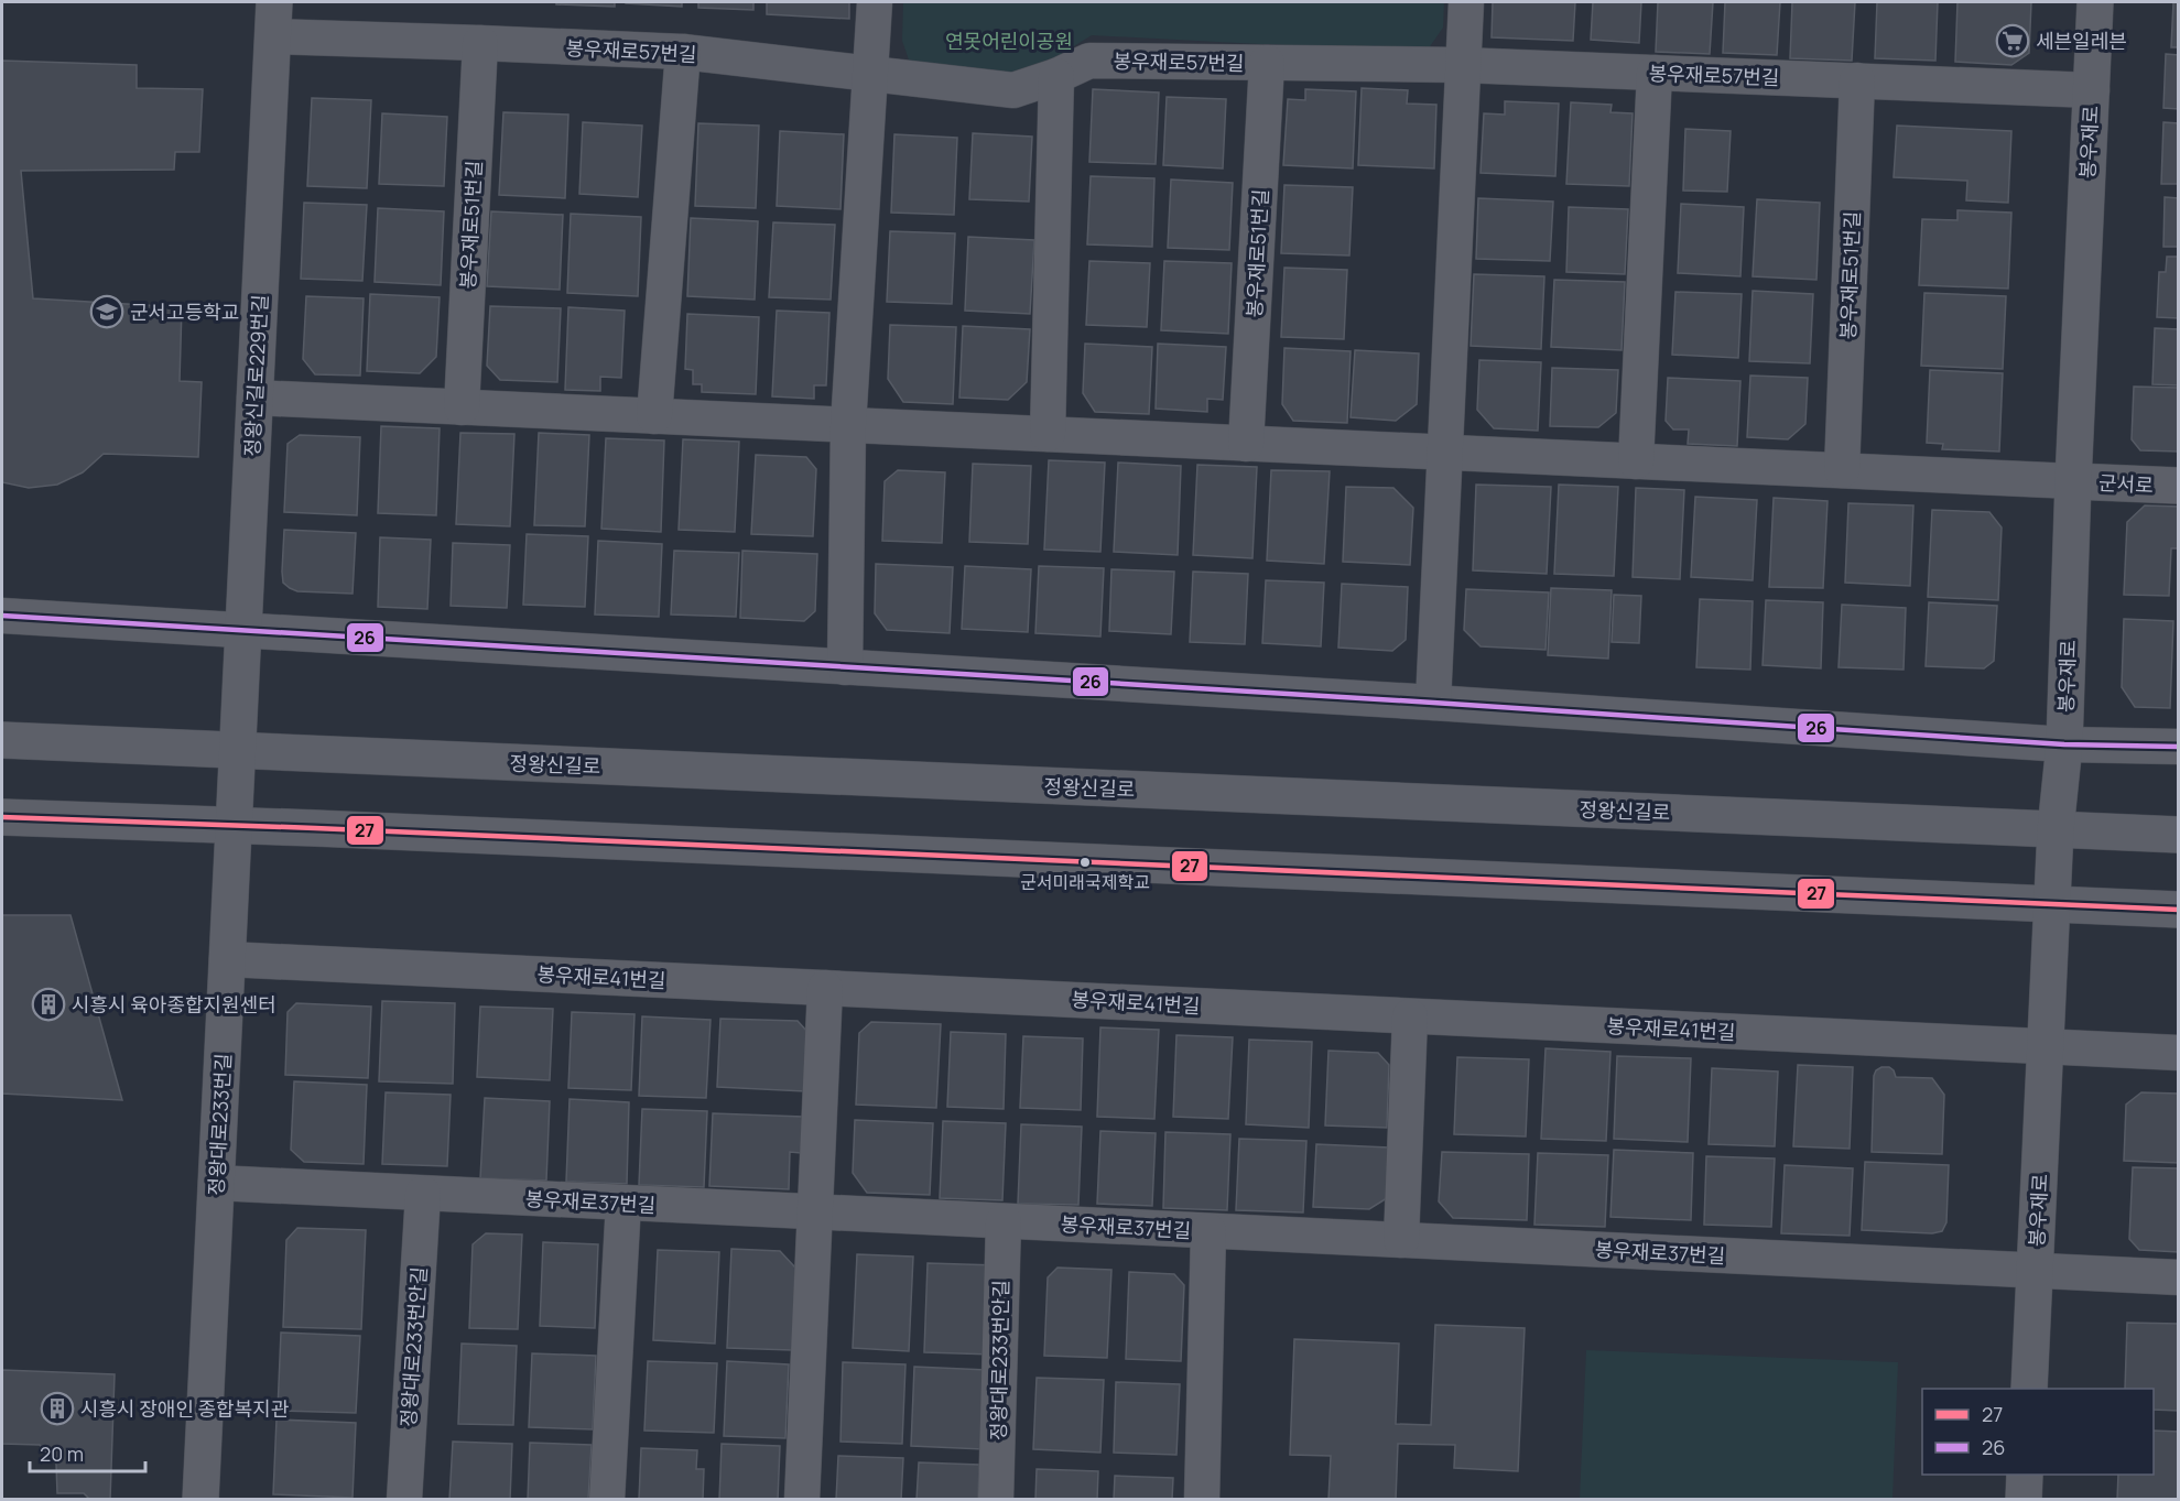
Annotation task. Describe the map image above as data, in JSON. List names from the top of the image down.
{
  "streets": {
    "street": [
      "봉우재로57번길",
      "봉우재로",
      "봉우재로51번길",
      "정왕신길로229번길",
      "군서로",
      "정왕신길로",
      "봉우재로41번길",
      "정왕대로233번길",
      "봉우재로37번길",
      "정왕대로233번안길"
    ]
  },
  "crossings": [
    ["봉우재로57번길", "봉우재로"],
    ["봉우재로57번길", "봉우재로51번길"],
    ["봉우재로57번길", "정왕신길로229번길"],
    ["봉우재로", "군서로"],
    ["봉우재로", "정왕신길로"],
    ["봉우재로", "봉우재로41번길"],
    ["봉우재로", "봉우재로37번길"],
    ["정왕신길로229번길", "정왕신길로"],
    ["정왕신길로229번길", "정왕대로233번길"],
    ["정왕신길로", "정왕대로233번길"],
    ["봉우재로41번길", "정왕대로233번길"],
    ["정왕대로233번길", "봉우재로37번길"],
    ["봉우재로37번길", "정왕대로233번안길"]
  ],
  "parks": ["연못어린이공원"],
  "places": {
    "supermarket": ["세븐일레븐"],
    "school or university": ["군서고등학교"],
    "other": ["군서미래국제학교"],
    "building": ["시흥시 육아종합지원센터", "시흥시 장애인 종합복지관"]
  },
  "lines": ["transit line 26", "transit line 27"],
  "legend": ["27", "26"],
  "scale_bar": "20 m"
}
